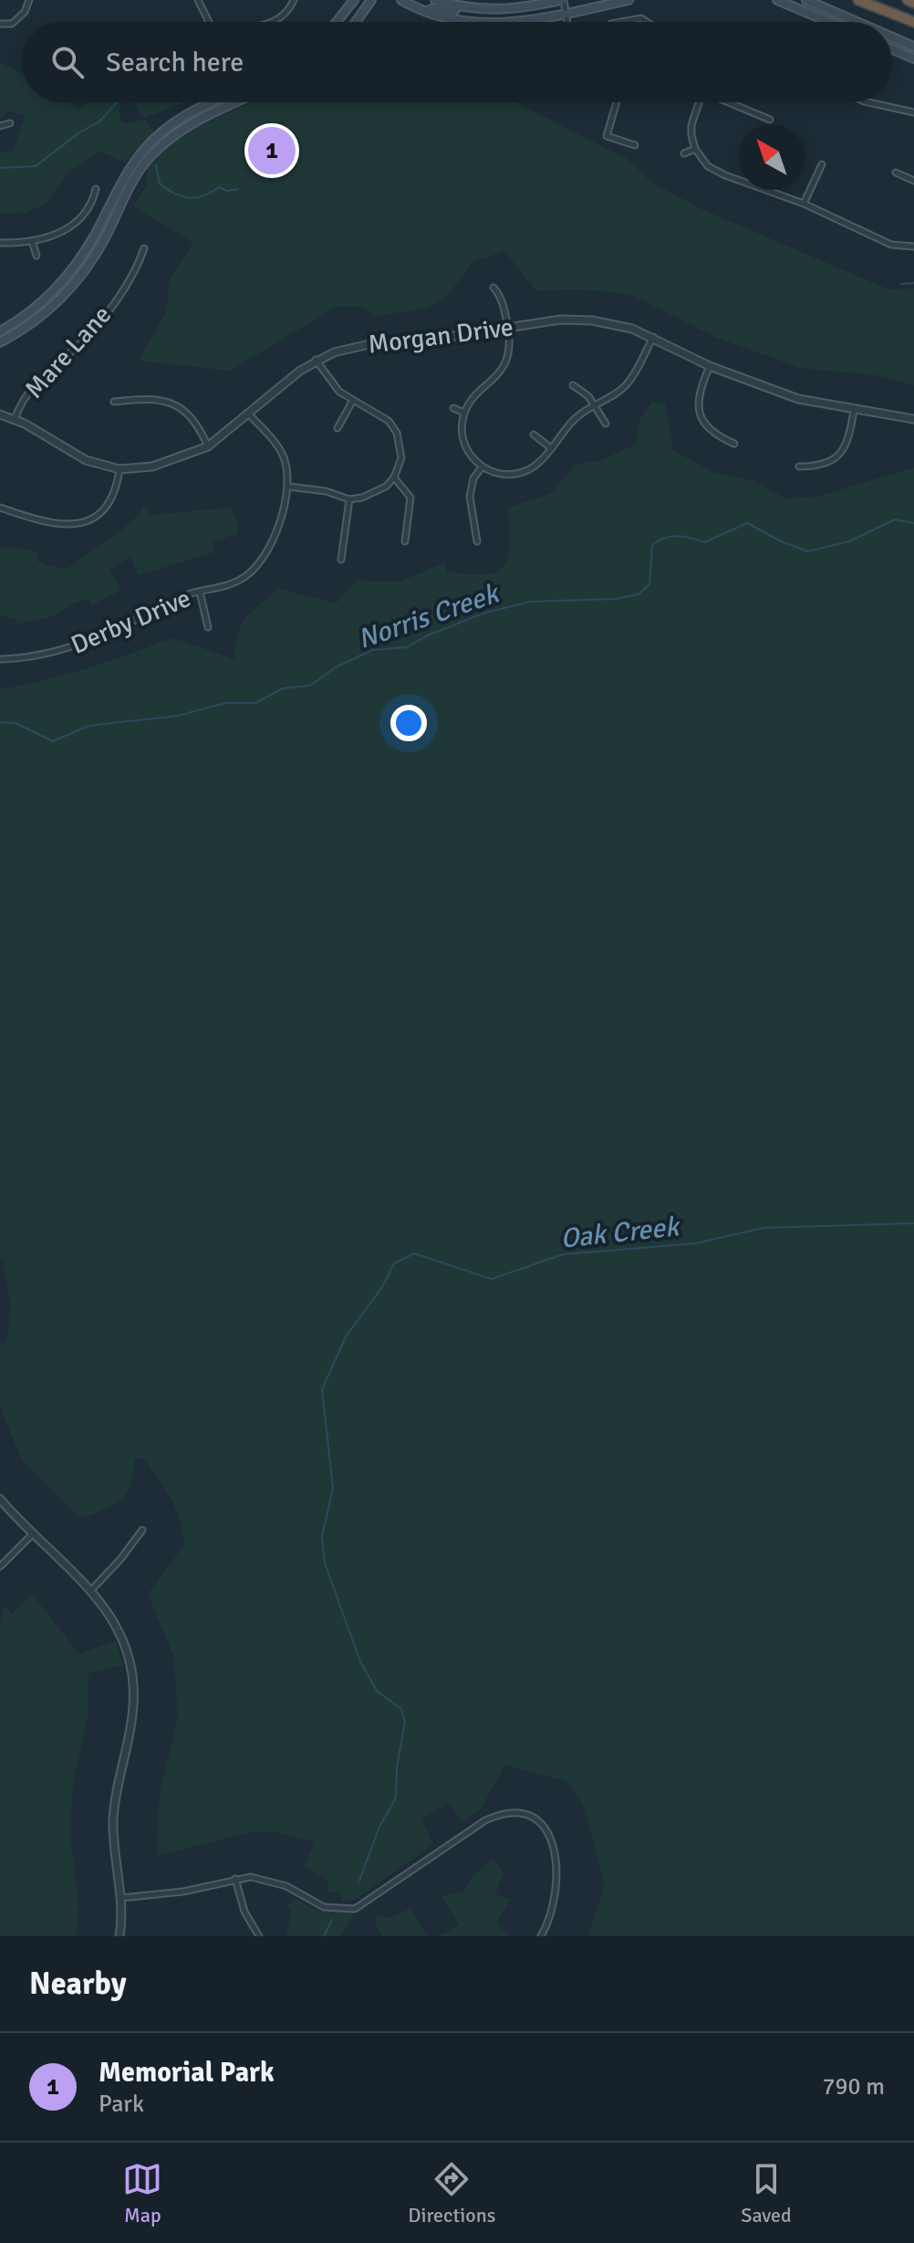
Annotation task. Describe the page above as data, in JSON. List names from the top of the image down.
{
  "streets": {
    "street": ["Morgan Drive", "Mare Lane", "Derby Drive"]
  },
  "crossings": [
    ["Morgan Drive", "Mare Lane"]
  ],
  "water": ["Norris Creek", "Oak Creek"],
  "north": "top left",
  "page": {
    "search": "Search here",
    "pins": "1",
    "heading": "Nearby",
    "list": [
      {
        "mark": "1",
        "name": "Memorial Park",
        "note": "Park",
        "value": "790 m"
      }
    ],
    "nav": ["Map", "Directions", "Saved"]
  }
}
